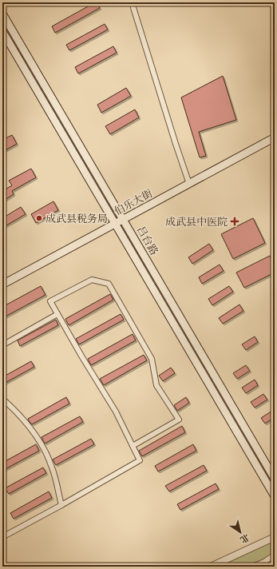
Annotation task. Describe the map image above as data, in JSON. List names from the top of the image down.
{
  "streets": {
    "main road": ["伯乐大街", "吕台路"]
  },
  "crossings": [
    ["伯乐大街", "吕台路"]
  ],
  "places": {
    "other": ["成武县税务局"],
    "health": ["成武县中医院"]
  },
  "north": "bottom right"
}
